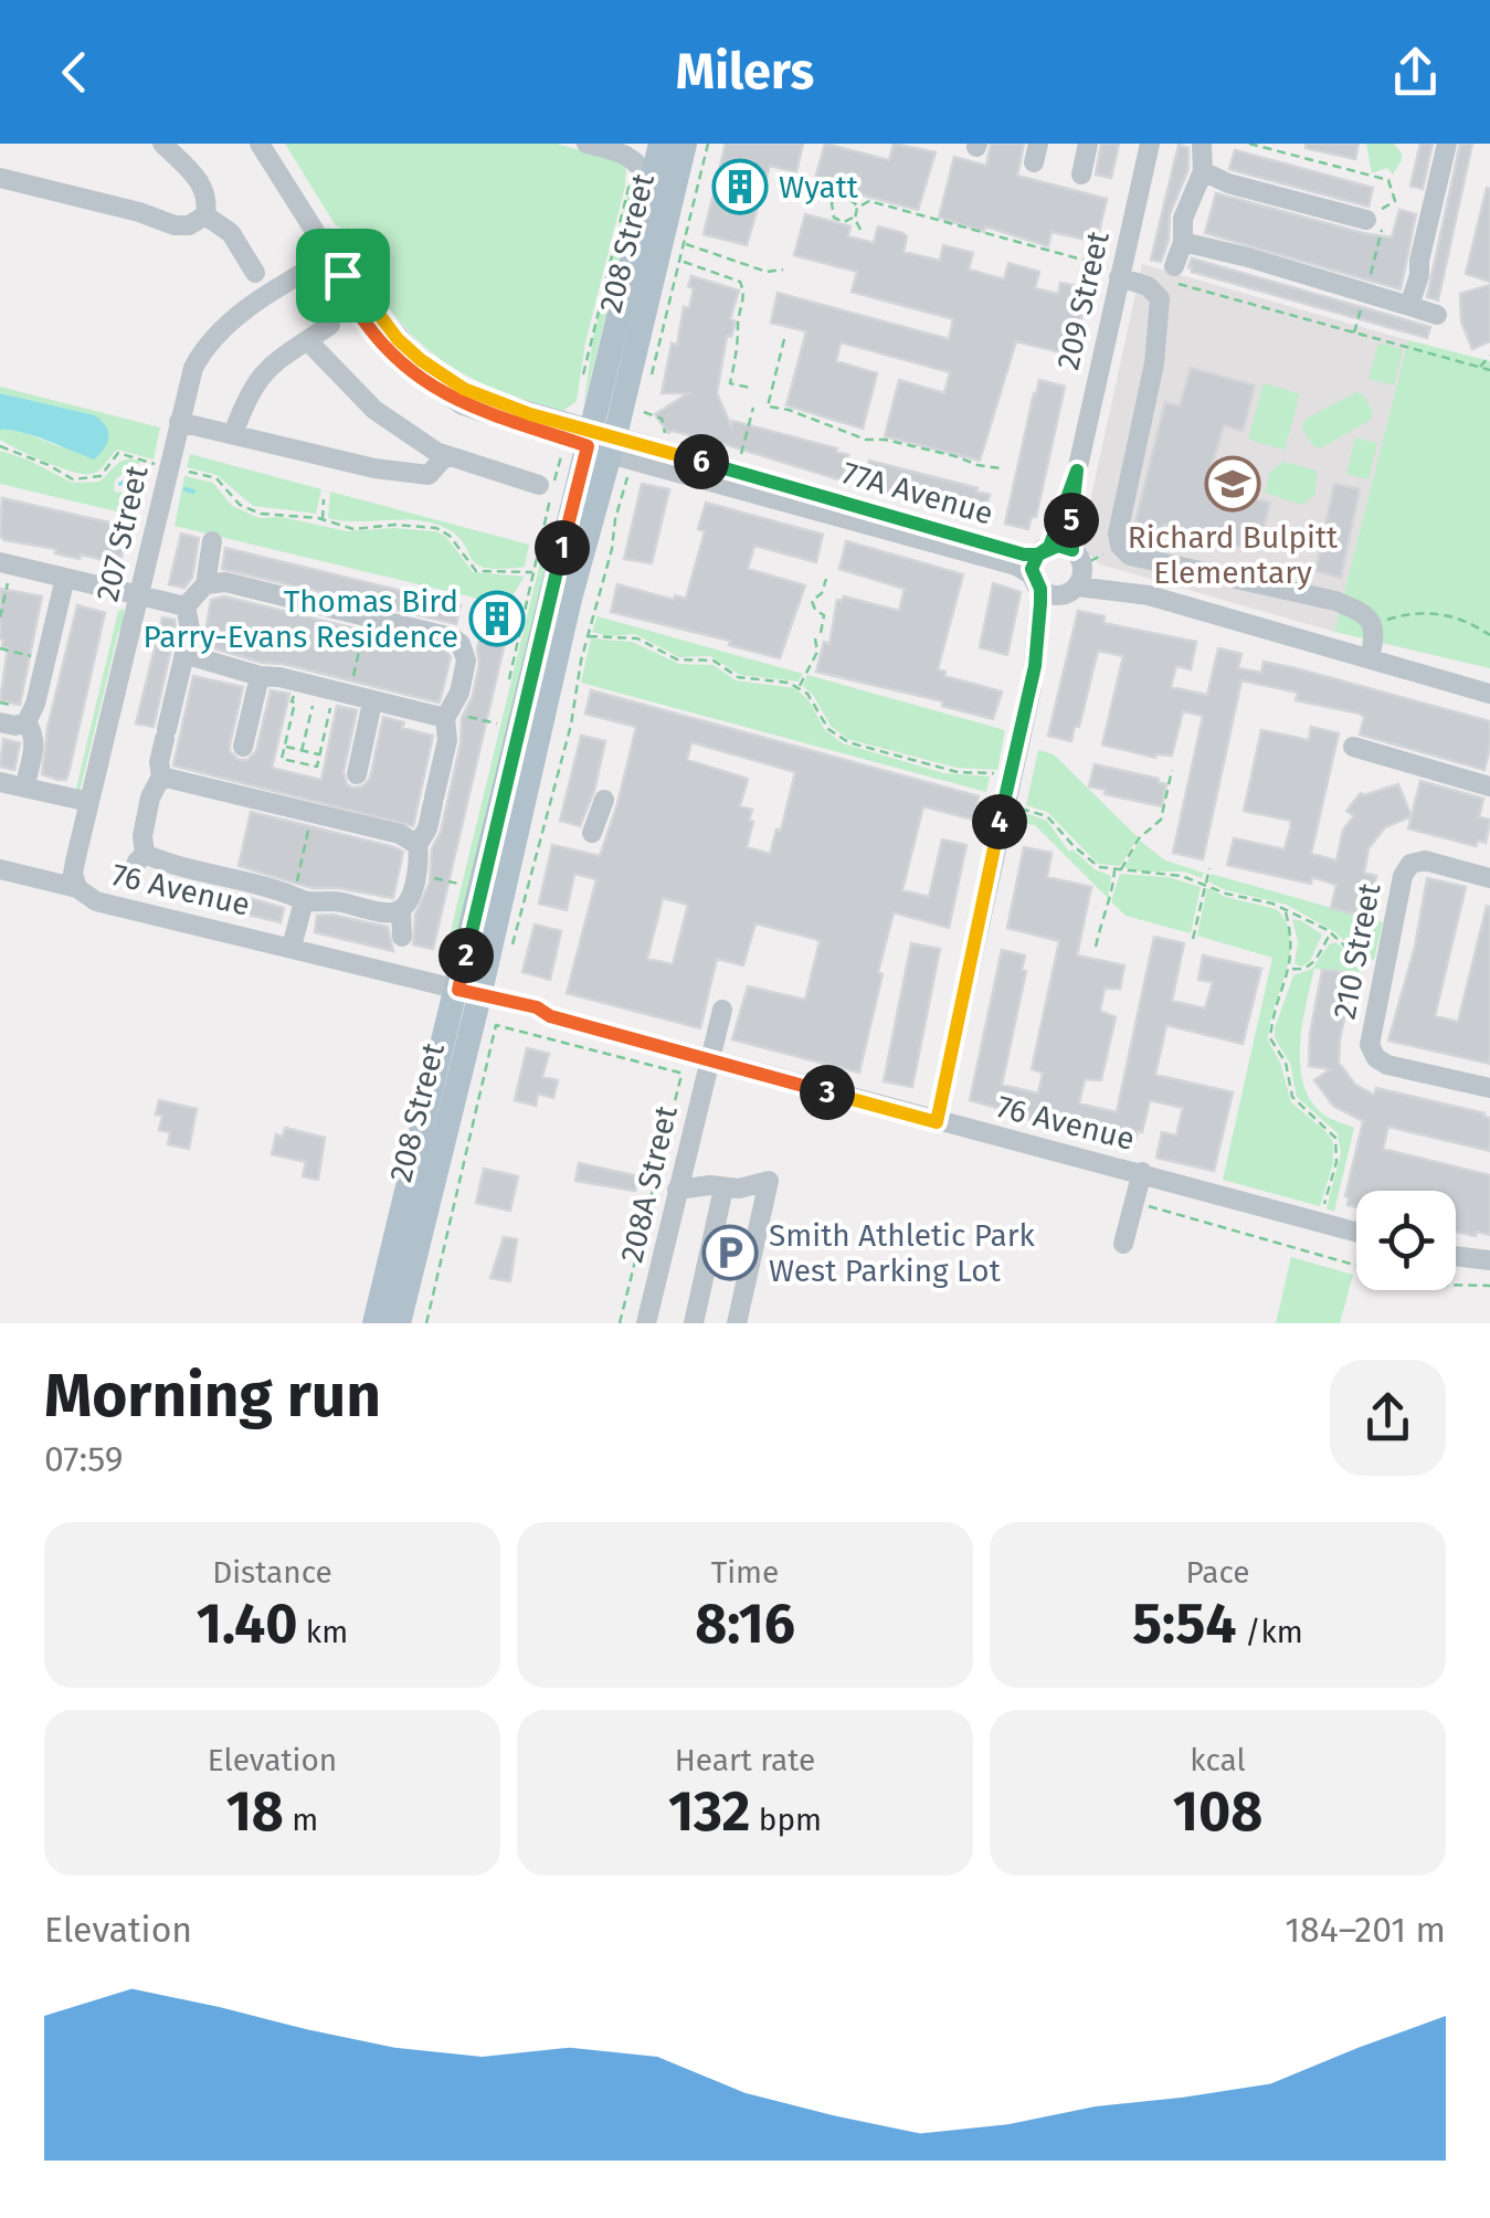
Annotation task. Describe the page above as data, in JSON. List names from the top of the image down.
{
  "streets": {
    "main road": ["208 Street"],
    "street": [
      "209 Street",
      "77A Avenue",
      "207 Street",
      "76 Avenue",
      "210 Street",
      "208A Street"
    ]
  },
  "crossings": [
    ["208 Street", "77A Avenue"],
    ["208 Street", "76 Avenue"],
    ["209 Street", "77A Avenue"],
    ["209 Street", "76 Avenue"],
    ["207 Street", "76 Avenue"],
    ["76 Avenue", "208A Street"]
  ],
  "places": {
    "building": ["Wyatt", "Thomas Bird Parry-Evans Residence"],
    "school or university": ["Richard Bulpitt Elementary"],
    "parking": ["Smith Athletic Park West Parking Lot"]
  },
  "page": {
    "header": "Milers",
    "pins": [
      "6",
      "5",
      "1",
      "4",
      "2",
      "3"
    ],
    "heading": ["Morning run", "07:59"],
    "stats": [
      ["Distance", "1.40 km"],
      ["Time", "8:16"],
      ["Pace", "5:54 /km"],
      ["Elevation", "18 m"],
      ["Heart rate", "132 bpm"],
      ["kcal", "108"]
    ],
    "chart": ["Elevation", "184–201 m"]
  }
}
